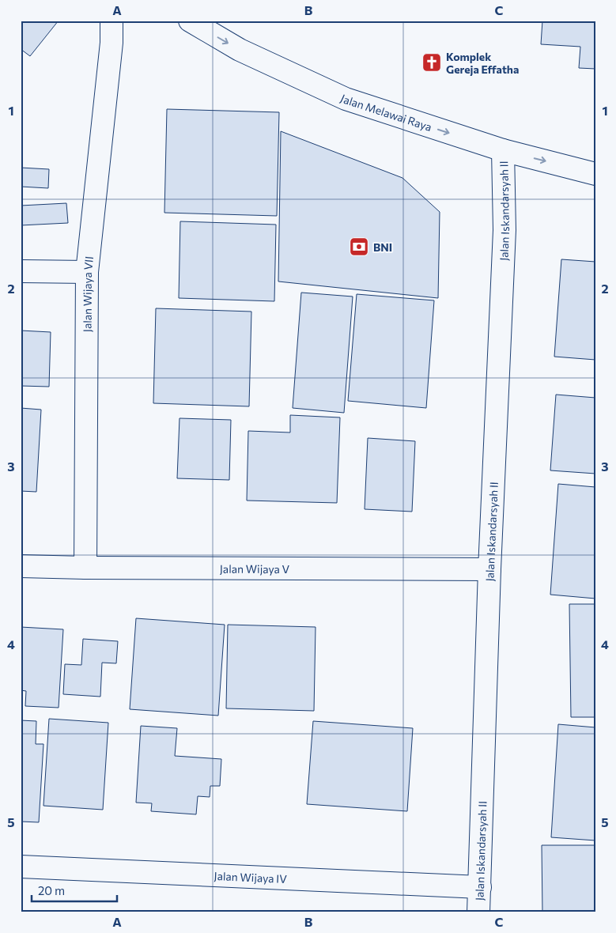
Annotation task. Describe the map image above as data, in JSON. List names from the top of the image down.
{
  "streets": {
    "street": [
      "Jalan Melawai Raya",
      "Jalan Iskandarsyah II",
      "Jalan Wijaya VII",
      "Jalan Wijaya V",
      "Jalan Wijaya IV"
    ]
  },
  "crossings": [
    ["Jalan Melawai Raya", "Jalan Iskandarsyah II"],
    ["Jalan Iskandarsyah II", "Jalan Wijaya V"],
    ["Jalan Iskandarsyah II", "Jalan Wijaya IV"],
    ["Jalan Wijaya VII", "Jalan Wijaya V"]
  ],
  "one_way": ["Jalan Melawai Raya"],
  "places": {
    "church": ["Komplek Gereja Effatha"],
    "bank": ["BNI"]
  },
  "scale_bar": "20 m",
  "grid": {
    "columns": ["A", "B", "C"],
    "rows": [
      "1",
      "2",
      "3",
      "4",
      "5"
    ]
  }
}
